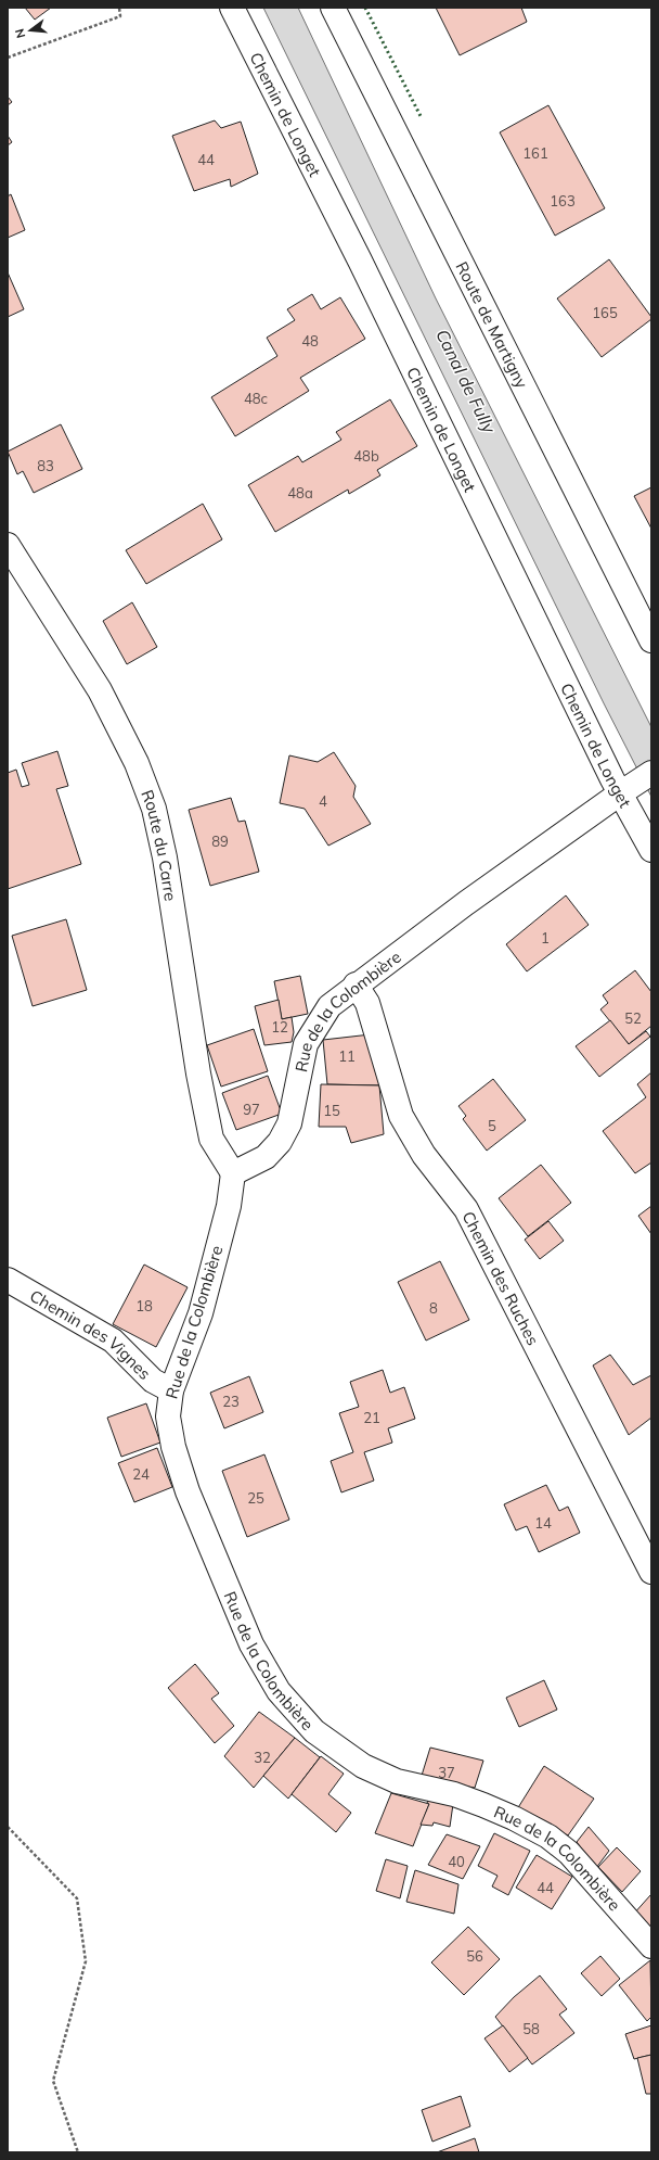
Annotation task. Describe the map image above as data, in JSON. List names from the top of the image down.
{
  "streets": {
    "street": [
      "Chemin de Longet",
      "Route de Martigny",
      "Route du Carre",
      "Rue de la Colombière",
      "Chemin des Ruches",
      "Chemin des Vignes"
    ]
  },
  "crossings": [
    ["Chemin de Longet", "Rue de la Colombière"],
    ["Route du Carre", "Rue de la Colombière"],
    ["Rue de la Colombière", "Chemin des Ruches"],
    ["Rue de la Colombière", "Chemin des Vignes"]
  ],
  "water": ["Canal de Fully"],
  "house_numbers": [
    "161",
    "44",
    "163",
    "165",
    "48",
    "48c",
    "48b",
    "83",
    "48a",
    "4",
    "89",
    "1",
    "52",
    "12",
    "11",
    "97",
    "15",
    "5",
    "18",
    "8",
    "23",
    "21",
    "24",
    "25",
    "14",
    "32",
    "37",
    "40",
    "44",
    "56",
    "58"
  ],
  "north": "left"
}
